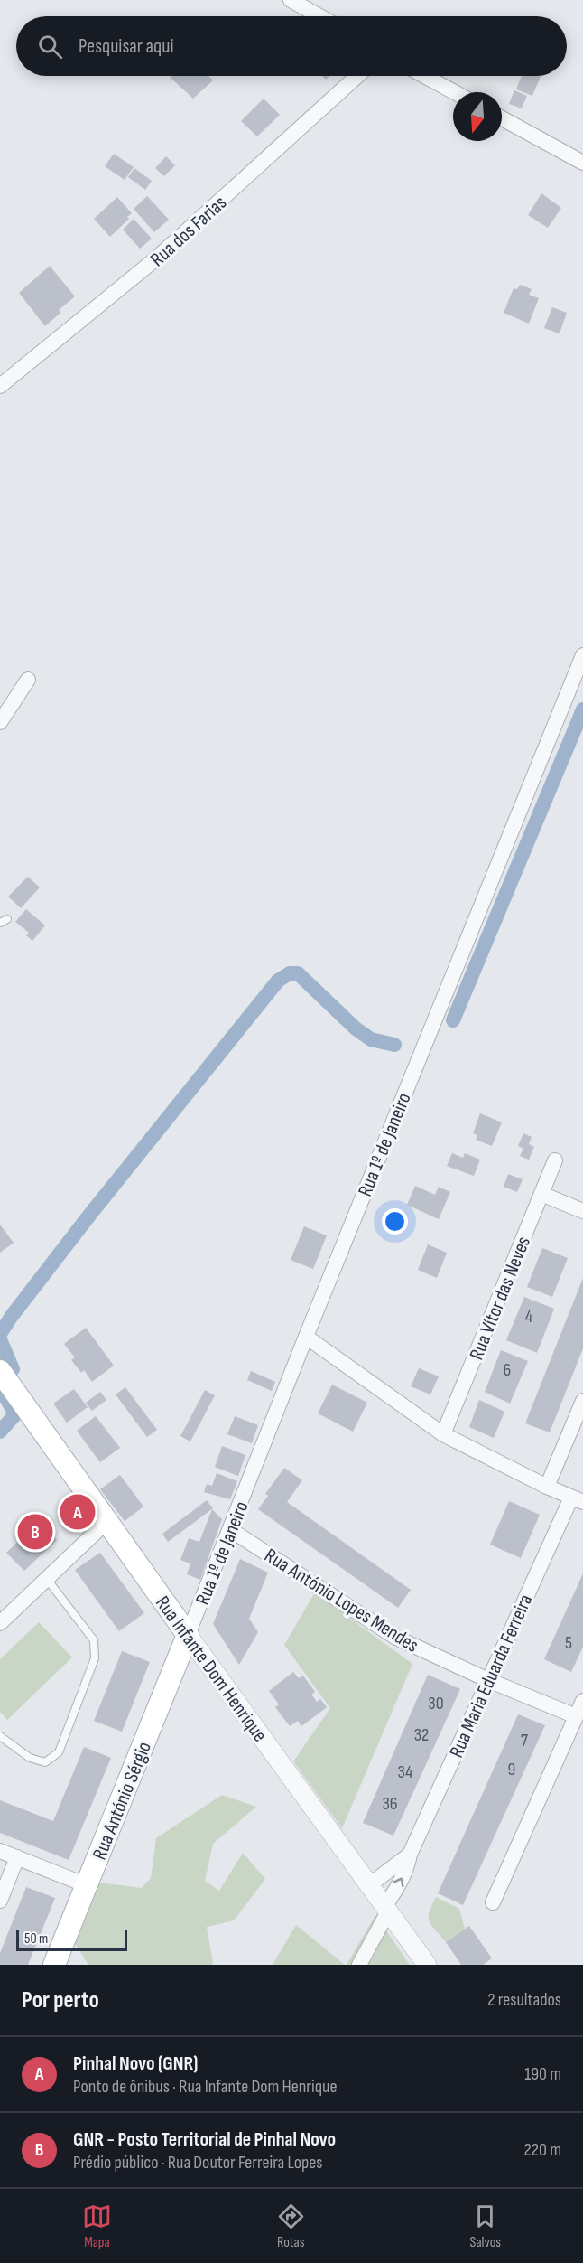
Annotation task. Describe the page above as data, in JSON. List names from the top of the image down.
{
  "streets": {
    "main road": ["Rua Infante Dom Henrique", "Rua António Sérgio"],
    "street": [
      "Rua dos Farias",
      "Rua 1º de Janeiro",
      "Rua Vítor das Neves",
      "Rua António Lopes Mendes",
      "Rua Maria Eduarda Ferreira"
    ]
  },
  "crossings": [
    ["Rua 1º de Janeiro", "Rua António Lopes Mendes"],
    ["Rua 1º de Janeiro", "Rua Infante Dom Henrique"],
    ["Rua 1º de Janeiro", "Rua António Sérgio"],
    ["Rua António Lopes Mendes", "Rua Maria Eduarda Ferreira"],
    ["Rua Infante Dom Henrique", "Rua Maria Eduarda Ferreira"],
    ["Rua Infante Dom Henrique", "Rua António Sérgio"]
  ],
  "house_numbers": [
    "4",
    "6",
    "5",
    "30",
    "32",
    "7",
    "9",
    "34",
    "36"
  ],
  "scale_bar": "50 m",
  "north": "bottom",
  "page": {
    "search": "Pesquisar aqui",
    "pins": ["A", "B"],
    "scale": "50 m",
    "heading": ["Por perto", "2 resultados"],
    "list": [
      {
        "mark": "A",
        "name": "Pinhal Novo (GNR)",
        "note": "Ponto de ônibus · Rua Infante Dom Henrique",
        "value": "190 m"
      },
      {
        "mark": "B",
        "name": "GNR - Posto Territorial de Pinhal Novo",
        "note": "Prédio público · Rua Doutor Ferreira Lopes",
        "value": "220 m"
      }
    ],
    "nav": ["Mapa", "Rotas", "Salvos"]
  }
}
